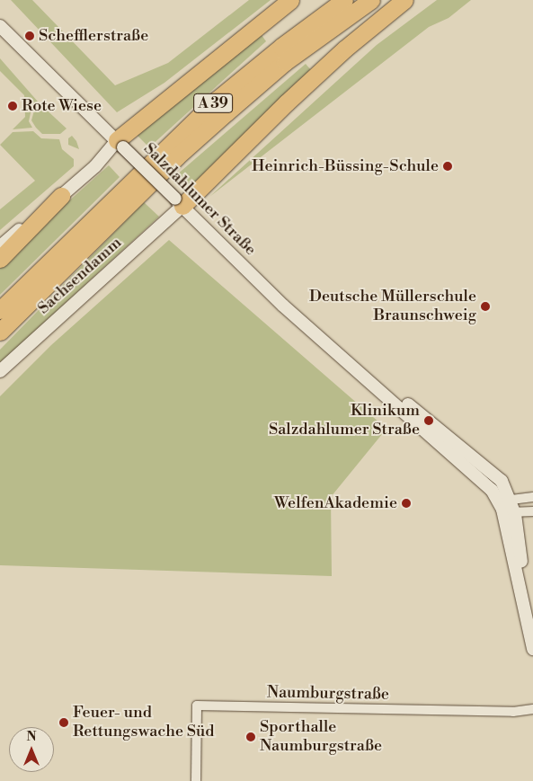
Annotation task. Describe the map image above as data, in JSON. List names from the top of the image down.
{
  "streets": {
    "highway": ["A 39"],
    "main road": ["Salzdahlumer Straße", "Sachsendamm"],
    "street": ["Naumburgstraße"]
  },
  "crossings": [
    ["Salzdahlumer Straße", "Sachsendamm"]
  ],
  "places": [
    "Schefflerstraße",
    "Rote Wiese",
    "Heinrich-Büssing-Schule",
    "Deutsche Müllerschule Braunschweig",
    "Klinikum Salzdahlumer Straße",
    "WelfenAkademie",
    "Feuer- und Rettungswache Süd",
    "Sporthalle Naumburgstraße"
  ],
  "north": "top"
}
